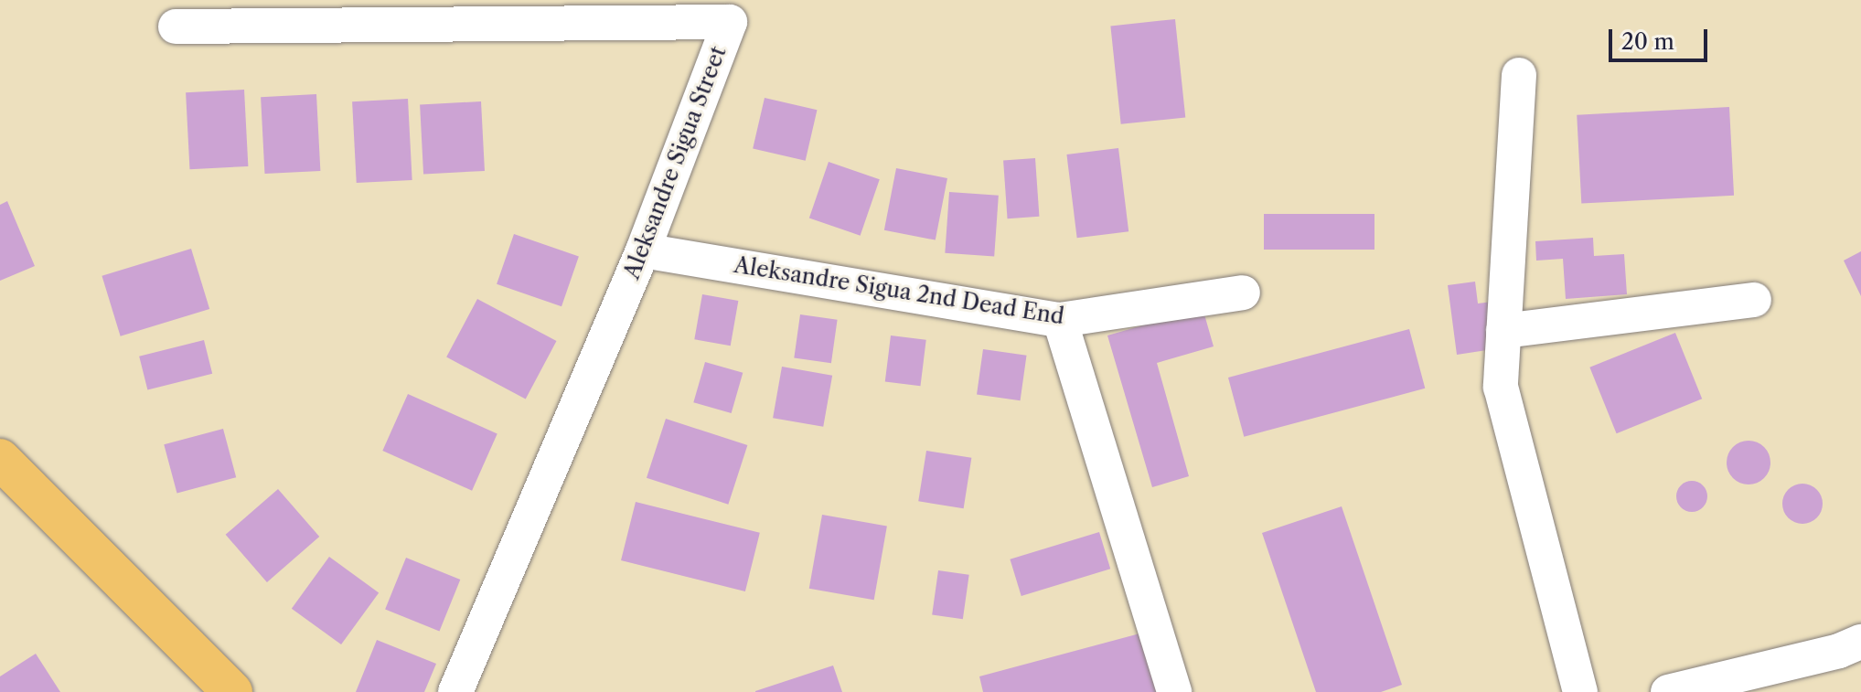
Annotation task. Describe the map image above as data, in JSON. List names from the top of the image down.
{
  "streets": {
    "street": ["Aleksandre Sigua Street", "Aleksandre Sigua 2nd Dead End"]
  },
  "crossings": [
    ["Aleksandre Sigua Street", "Aleksandre Sigua 2nd Dead End"]
  ],
  "scale_bar": "20 m"
}
